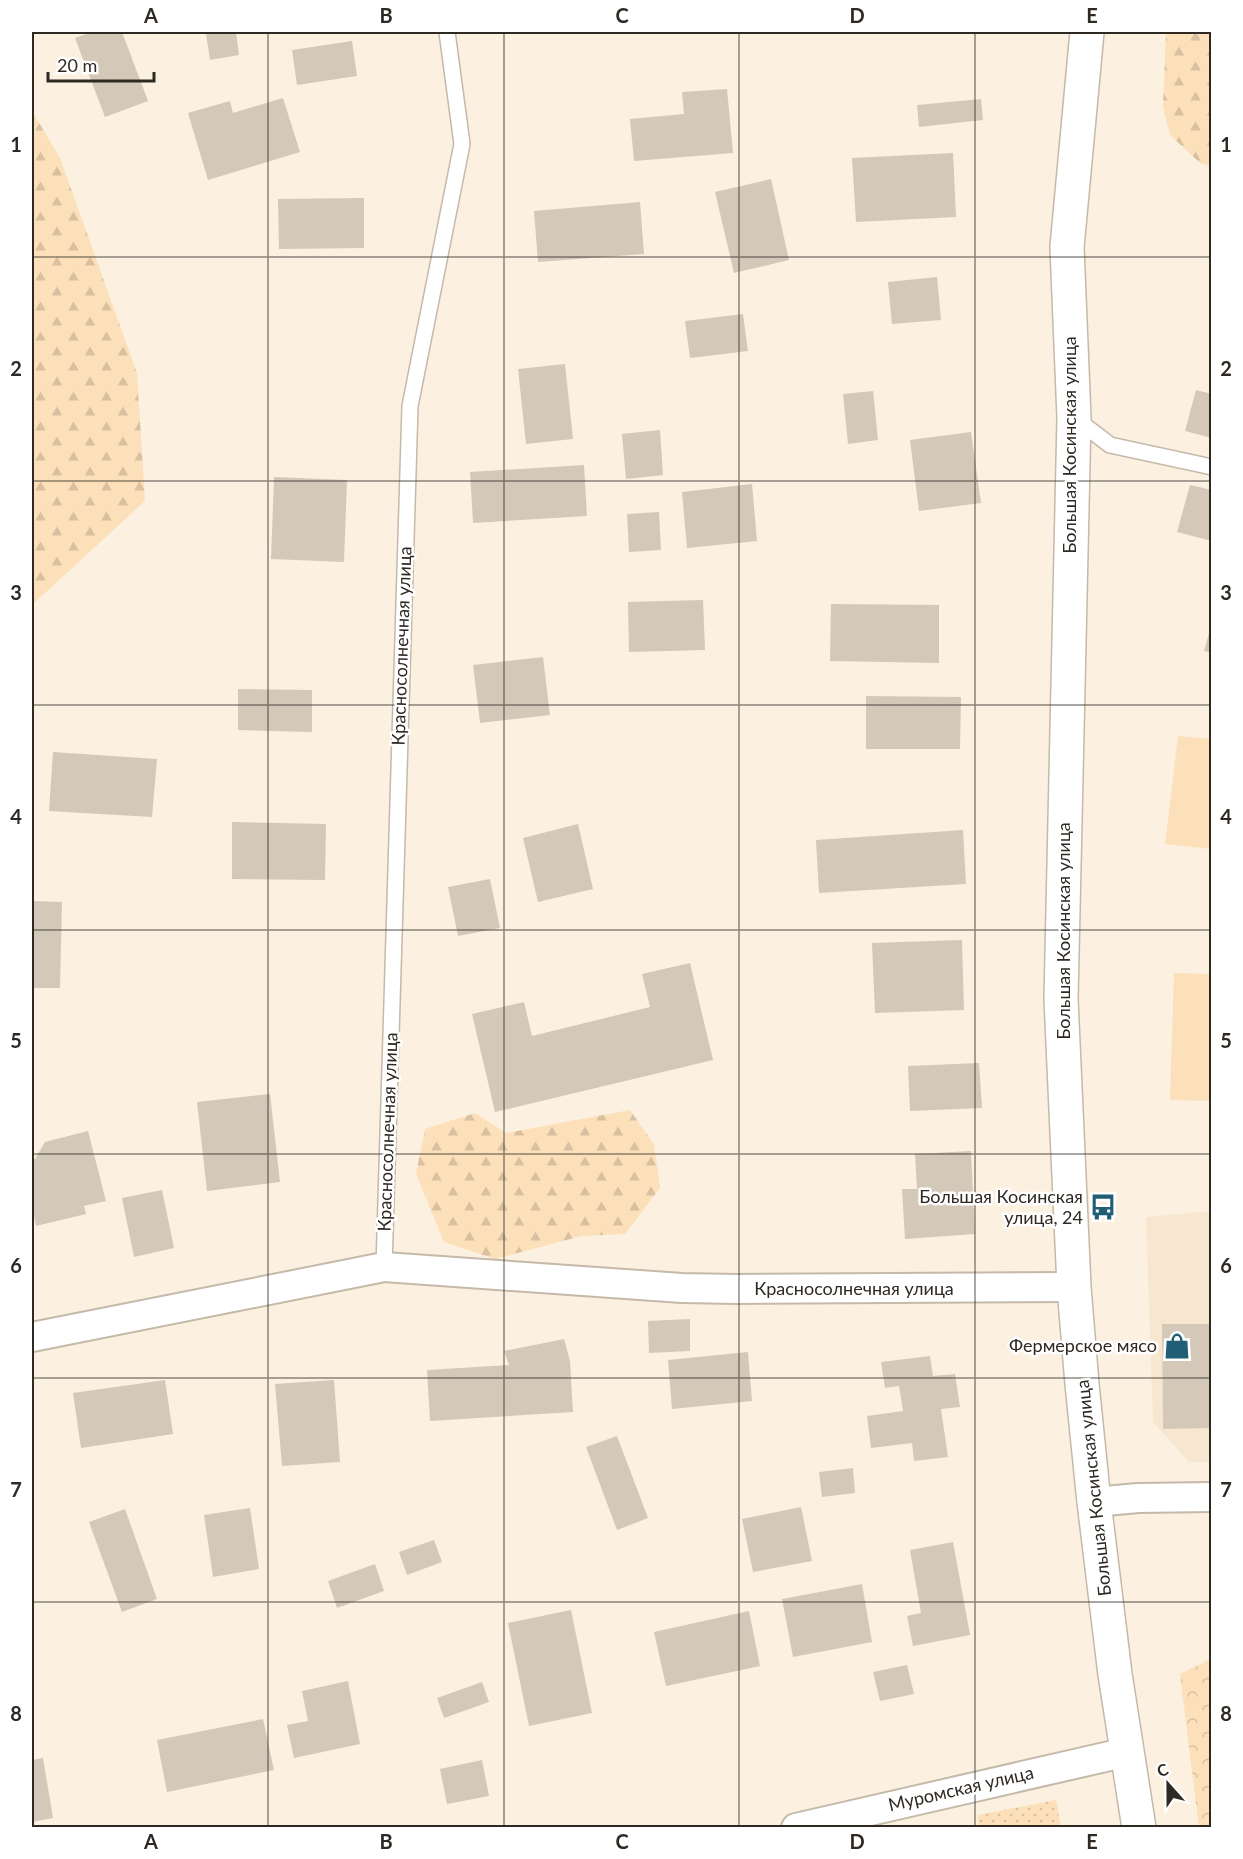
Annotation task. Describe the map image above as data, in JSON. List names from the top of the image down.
{
  "streets": {
    "street": ["Большая Косинская улица", "Красносолнечная улица", "Муромская улица"]
  },
  "crossings": [
    ["Большая Косинская улица", "Красносолнечная улица"],
    ["Большая Косинская улица", "Муромская улица"]
  ],
  "places": {
    "bus stop": ["Большая Косинская улица, 24"],
    "shop": ["Фермерское мясо"]
  },
  "scale_bar": "20 m",
  "north": "top",
  "grid": {
    "columns": [
      "A",
      "B",
      "C",
      "D",
      "E"
    ],
    "rows": [
      "1",
      "2",
      "3",
      "4",
      "5",
      "6",
      "7",
      "8"
    ]
  }
}
